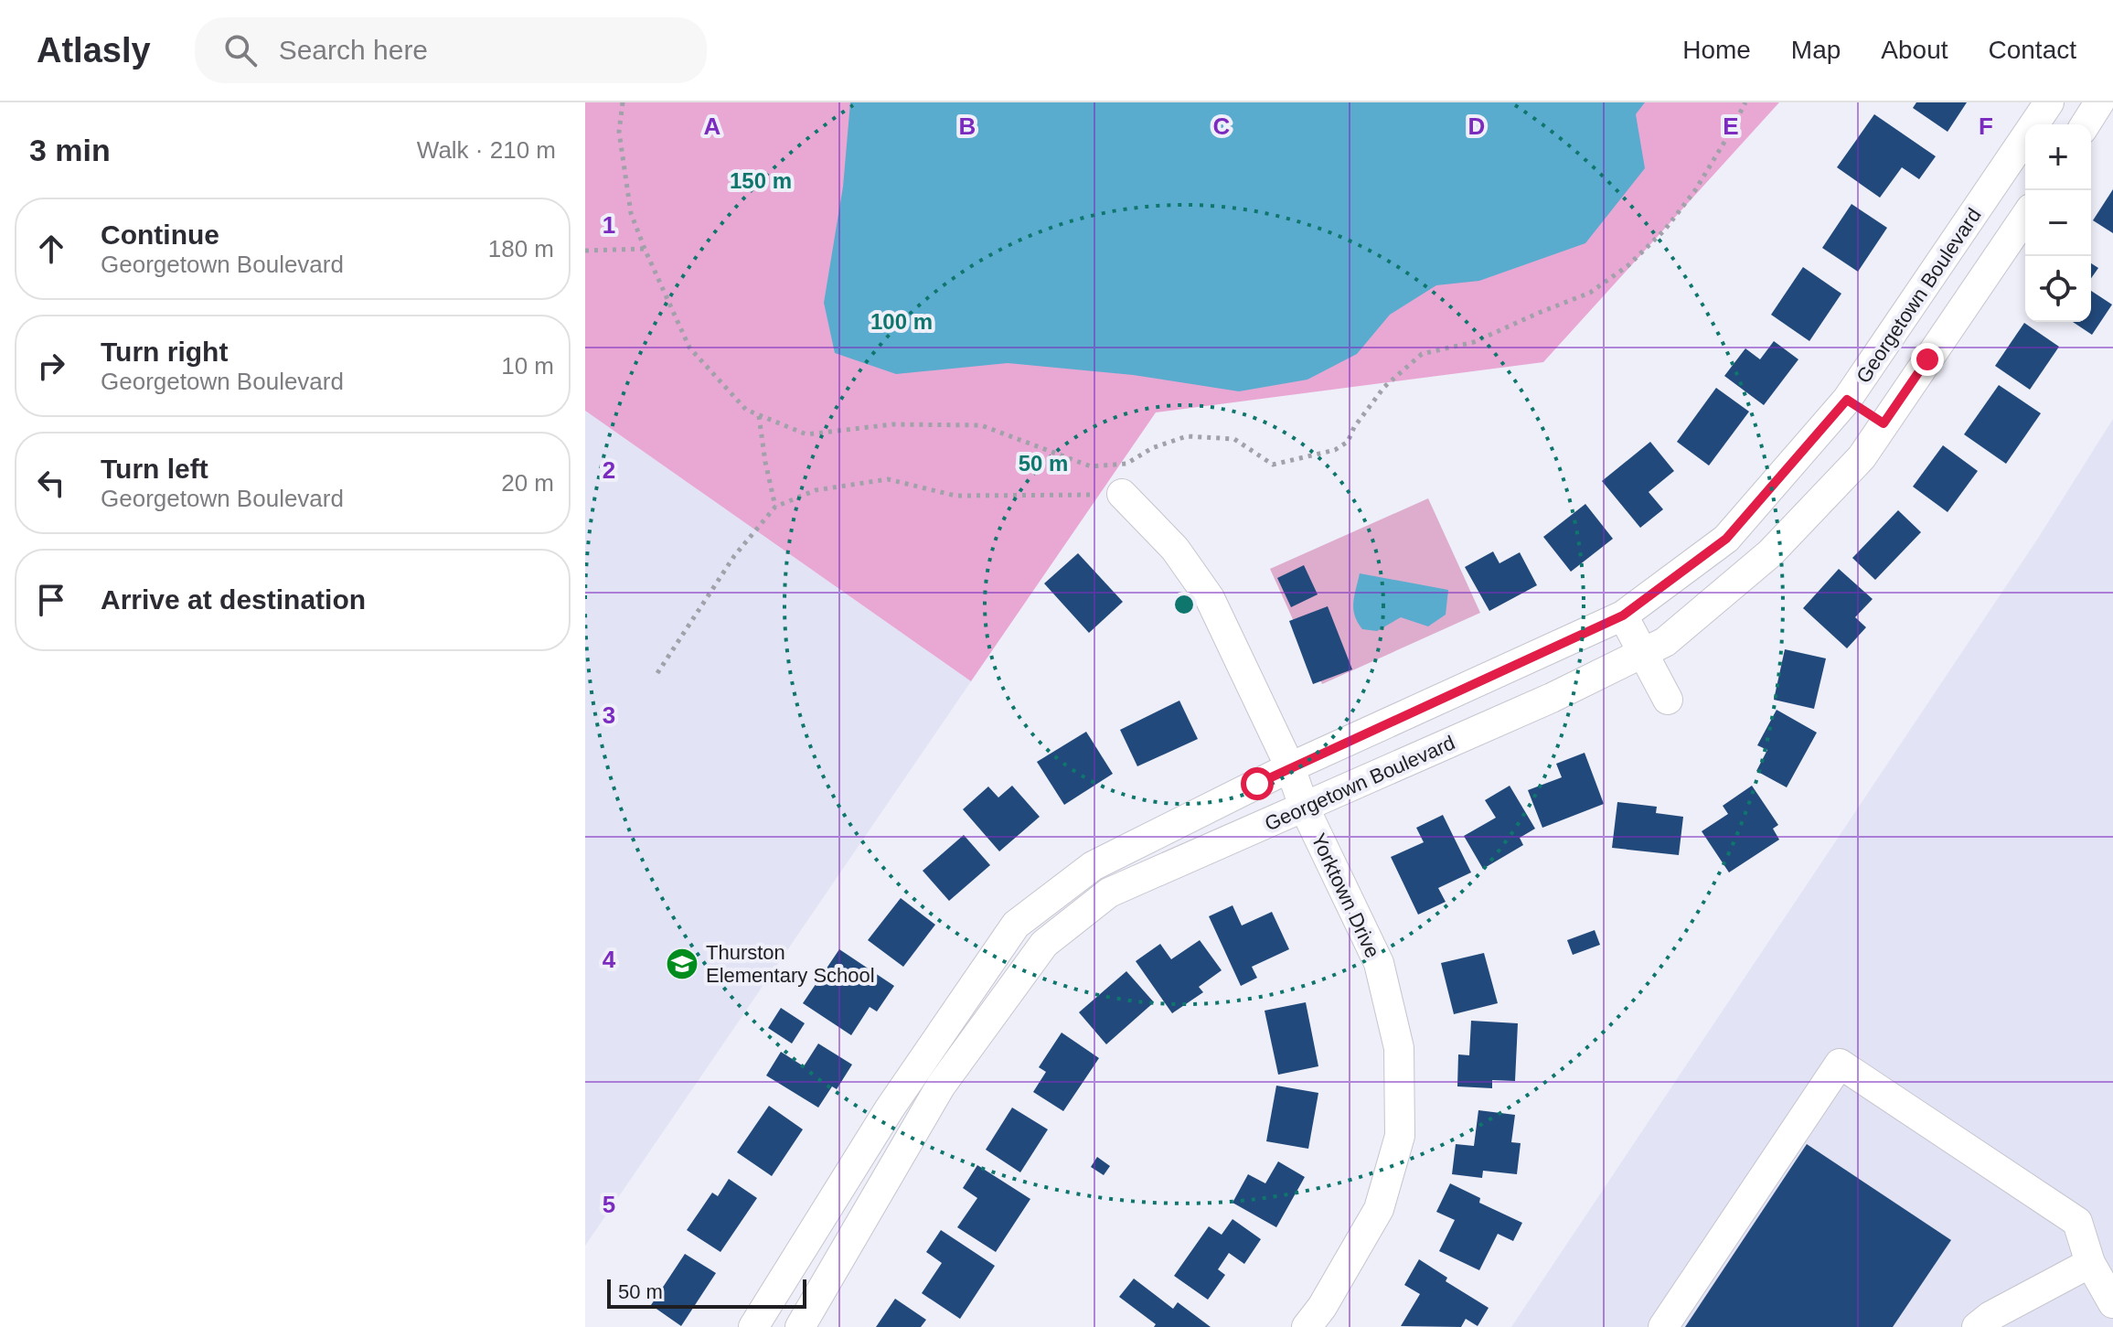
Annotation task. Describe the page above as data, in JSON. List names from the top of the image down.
{
  "streets": {
    "street": ["Georgetown Boulevard", "Yorktown Drive"]
  },
  "crossings": [
    ["Georgetown Boulevard", "Yorktown Drive"]
  ],
  "places": {
    "school or university": ["Thurston Elementary School"]
  },
  "scale_bar": "50 m",
  "page": {
    "header": "Atlasly",
    "search": "Search here",
    "nav": [
      "Home",
      "Map",
      "About",
      "Contact"
    ],
    "heading": ["3 min", "Walk · 210 m"],
    "map_buttons": ["+", "−"],
    "list": [
      ["Continue", "Georgetown Boulevard", "180 m"],
      ["Turn right", "Georgetown Boulevard", "10 m"],
      ["Turn left", "Georgetown Boulevard", "20 m"],
      "Arrive at destination"
    ],
    "scale": "50 m"
  },
  "grid": {
    "columns": [
      "A",
      "B",
      "C",
      "D",
      "E",
      "F"
    ],
    "rows": [
      "1",
      "2",
      "3",
      "4",
      "5"
    ]
  },
  "rings": ["150 m", "100 m", "50 m"]
}
